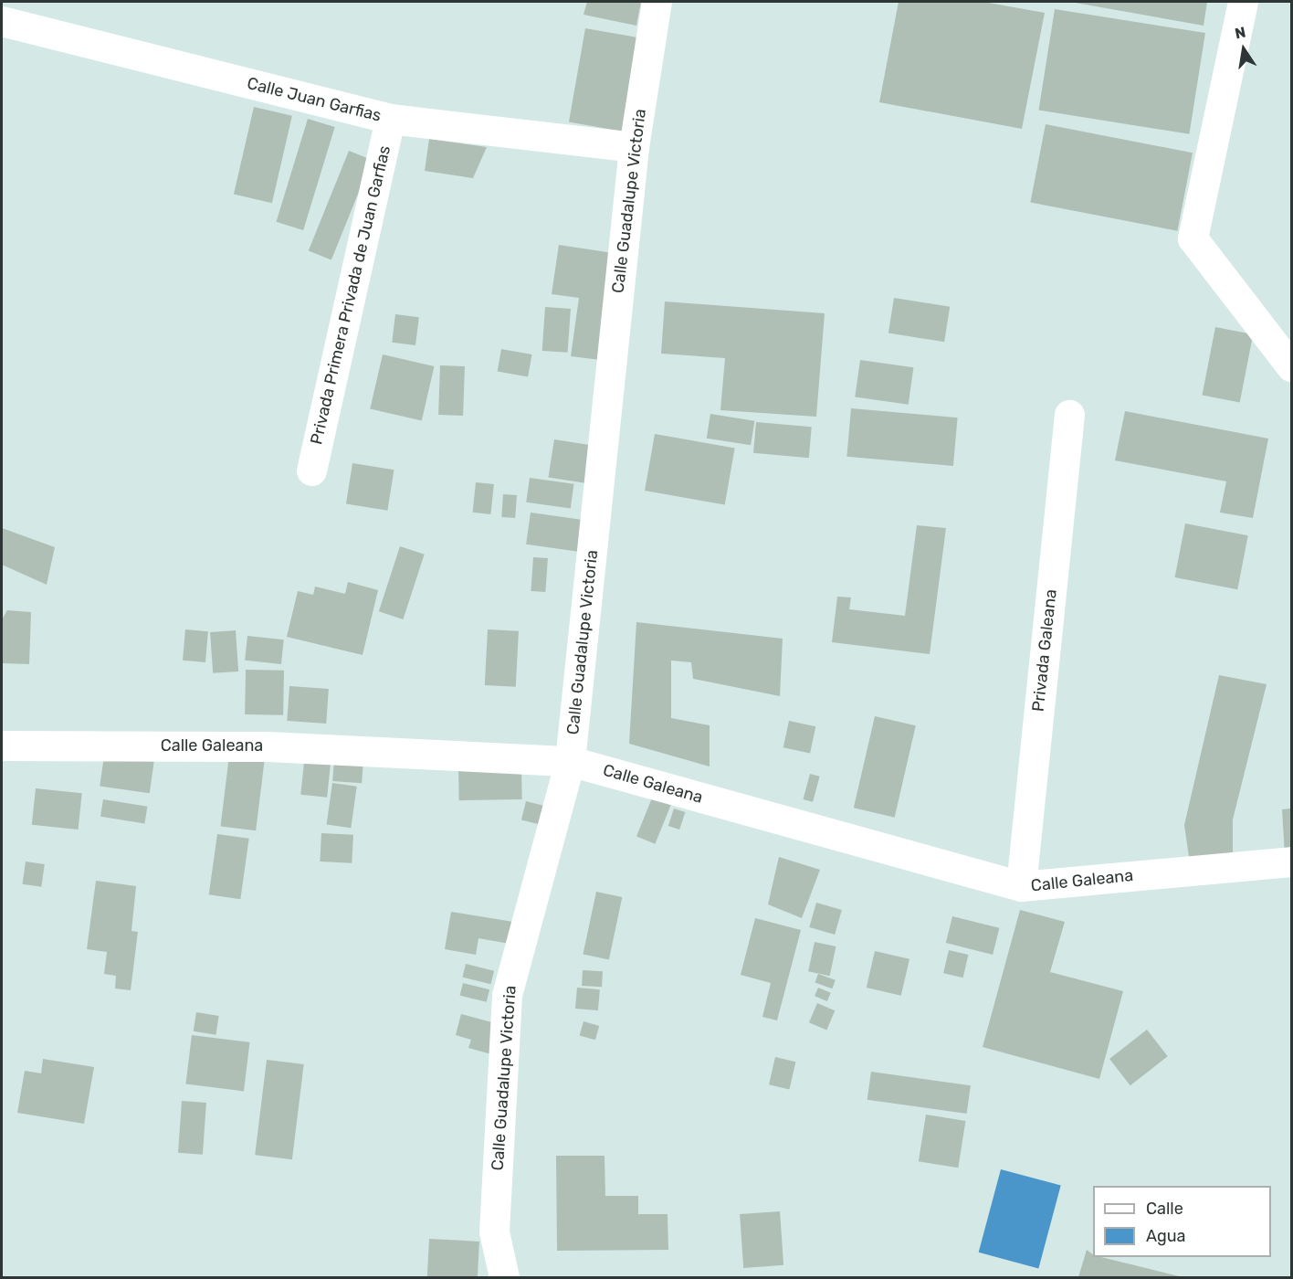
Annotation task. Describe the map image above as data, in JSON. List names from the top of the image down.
{
  "streets": {
    "street": [
      "Calle Juan Garfias",
      "Calle Guadalupe Victoria",
      "Privada Primera Privada de Juan Garfias",
      "Privada Galeana",
      "Calle Galeana"
    ]
  },
  "crossings": [
    ["Calle Juan Garfias", "Calle Guadalupe Victoria"],
    ["Calle Juan Garfias", "Privada Primera Privada de Juan Garfias"],
    ["Calle Guadalupe Victoria", "Calle Galeana"],
    ["Privada Galeana", "Calle Galeana"]
  ],
  "legend": ["Calle", "Agua"],
  "north": "top"
}
